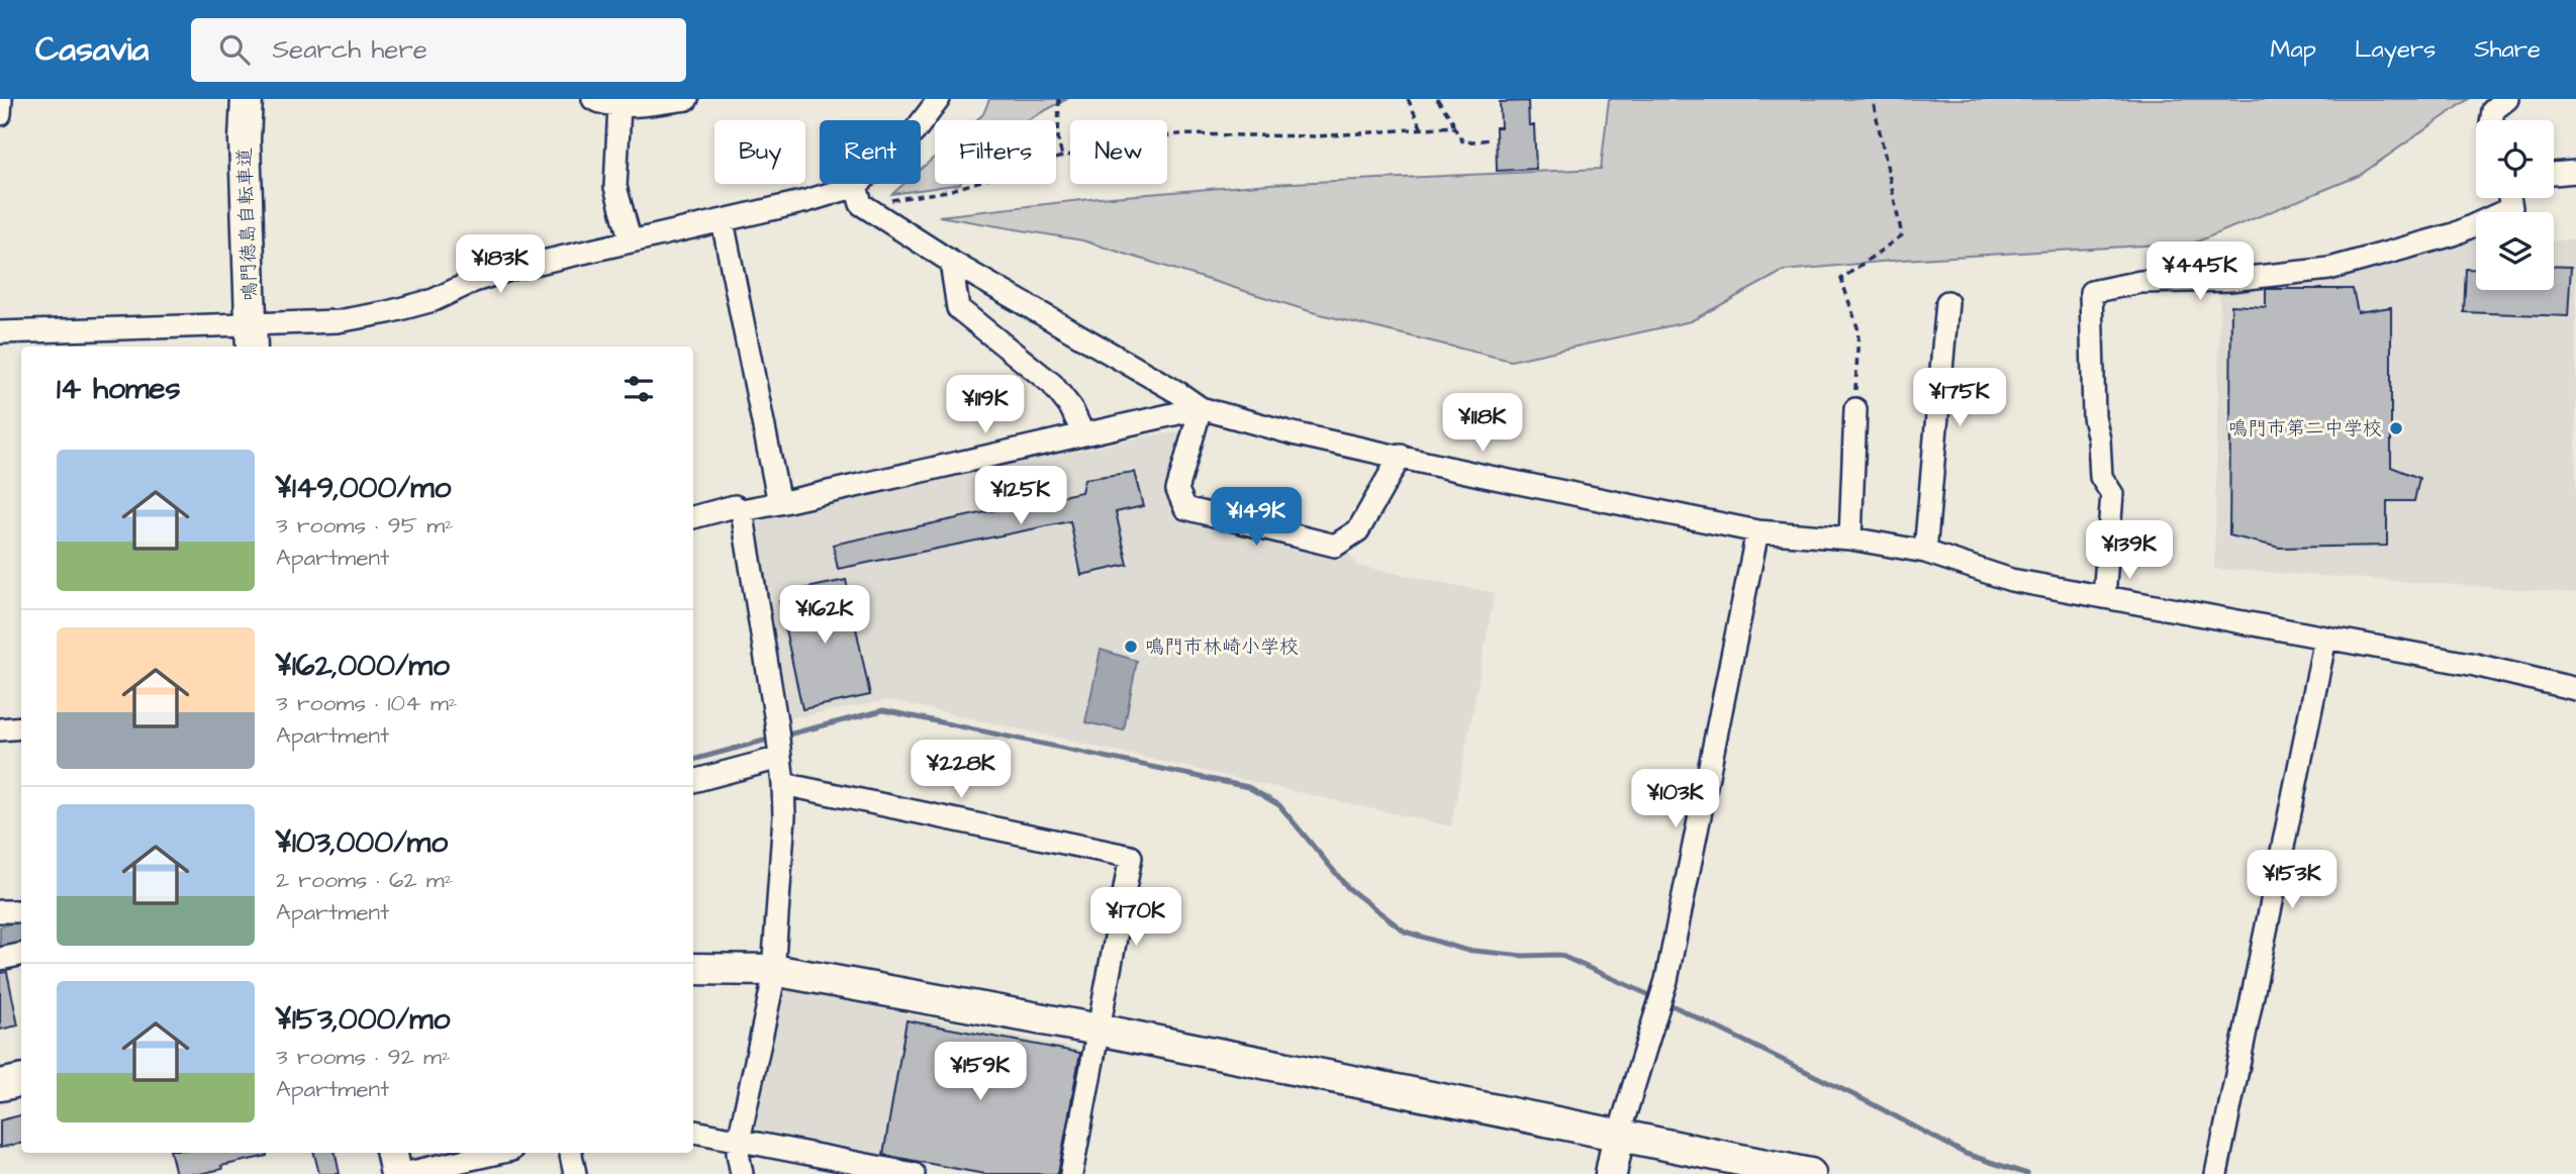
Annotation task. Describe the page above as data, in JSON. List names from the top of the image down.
{
  "streets": {
    "street": ["鳴門徳島自転車道"]
  },
  "places": ["鳴門市第二中学校", "鳴門市林崎小学校"],
  "page": {
    "header": "Casavia",
    "search": "Search here",
    "nav": ["Map", "Layers", "Share"],
    "chip": [
      "Buy",
      "Rent",
      "Filters",
      "New"
    ],
    "price": [
      "¥183K",
      "¥445K",
      "¥175K",
      "¥119K",
      "¥118K",
      "¥125K",
      "¥149K",
      "¥139K",
      "¥162K",
      "¥228K",
      "¥103K",
      "¥153K",
      "¥170K",
      "¥159K"
    ],
    "heading": "14 homes",
    "list": [
      {
        "name": "¥149,000/mo",
        "note": "3 rooms · 95 m² · Apartment"
      },
      {
        "name": "¥162,000/mo",
        "note": "3 rooms · 104 m² · Apartment"
      },
      {
        "name": "¥103,000/mo",
        "note": "2 rooms · 62 m² · Apartment"
      },
      {
        "name": "¥153,000/mo",
        "note": "3 rooms · 92 m² · Apartment"
      }
    ]
  }
}
